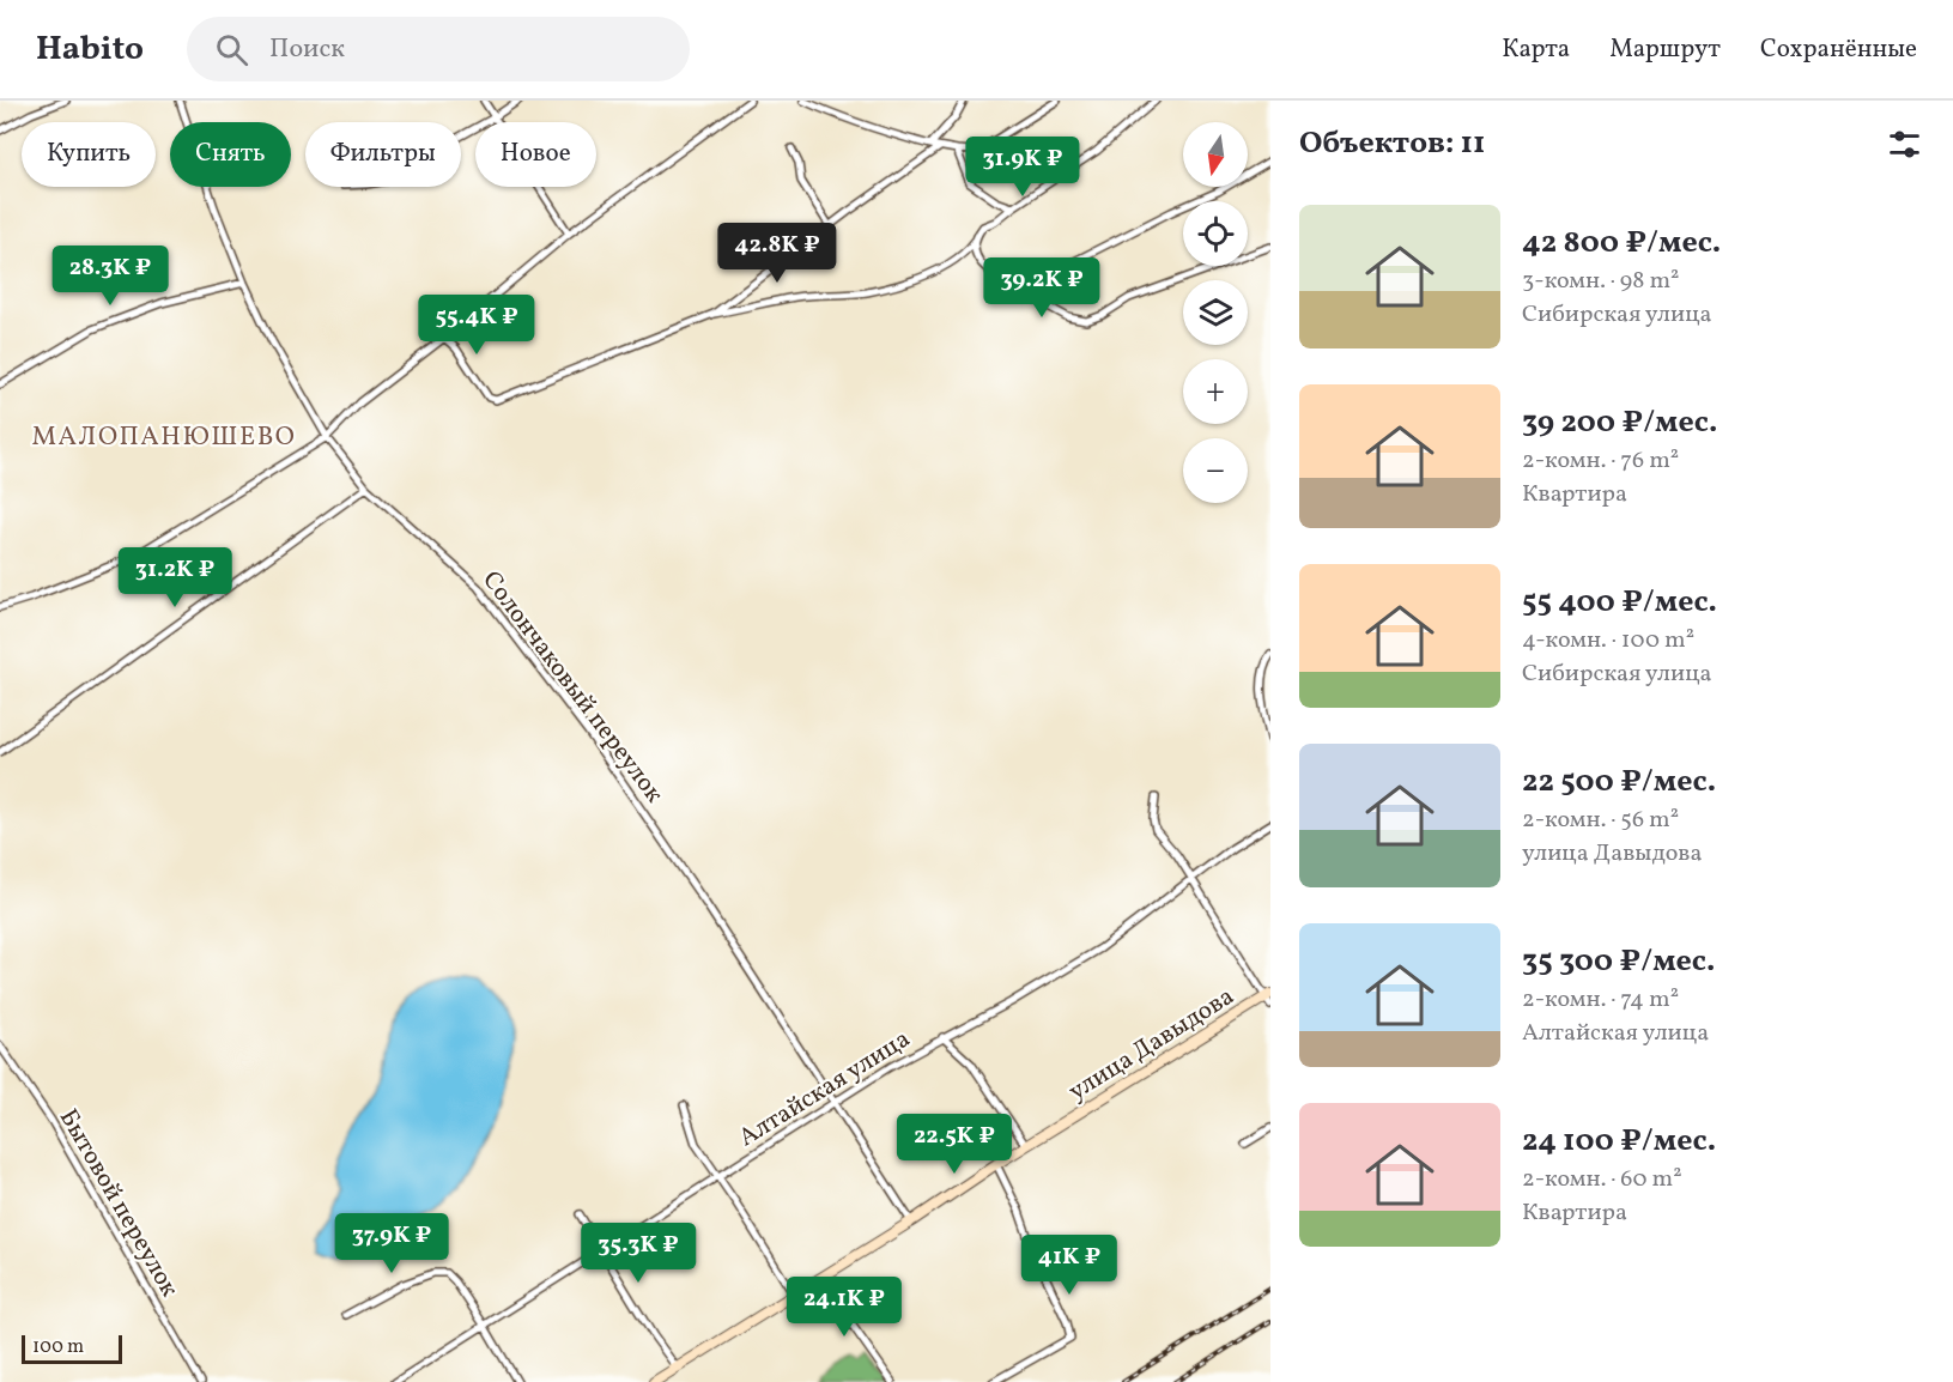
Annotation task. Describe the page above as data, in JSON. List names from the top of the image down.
{
  "streets": {
    "main road": ["улица Давыдова"],
    "street": ["Солончаковый переулок", "Алтайская улица", "Бытовой переулок"]
  },
  "crossings": [
    ["Солончаковый переулок", "улица Давыдова"],
    ["Солончаковый переулок", "Алтайская улица"]
  ],
  "districts": ["МАЛОПАНЮШЕВО"],
  "scale_bar": "100 m",
  "north": "bottom",
  "page": {
    "header": "Habito",
    "search": "Поиск",
    "nav": ["Карта", "Маршрут", "Сохранённые"],
    "heading": "Объектов: 11",
    "map_buttons": ["+", "−"],
    "chip": [
      "Купить",
      "Снять",
      "Фильтры",
      "Новое"
    ],
    "price": [
      "31.9K ₽",
      "42.8K ₽",
      "28.3K ₽",
      "39.2K ₽",
      "55.4K ₽",
      "31.2K ₽",
      "22.5K ₽",
      "37.9K ₽",
      "35.3K ₽",
      "41K ₽",
      "24.1K ₽"
    ],
    "list": [
      {
        "name": "42 800 ₽/мес.",
        "note": "3-комн. · 98 m² · Сибирская улица"
      },
      {
        "name": "39 200 ₽/мес.",
        "note": "2-комн. · 76 m² · Квартира"
      },
      {
        "name": "55 400 ₽/мес.",
        "note": "4-комн. · 100 m² · Сибирская улица"
      },
      {
        "name": "22 500 ₽/мес.",
        "note": "2-комн. · 56 m² · улица Давыдова"
      },
      {
        "name": "35 300 ₽/мес.",
        "note": "2-комн. · 74 m² · Алтайская улица"
      },
      {
        "name": "24 100 ₽/мес.",
        "note": "2-комн. · 60 m² · Квартира"
      }
    ],
    "scale": "100 m"
  }
}
